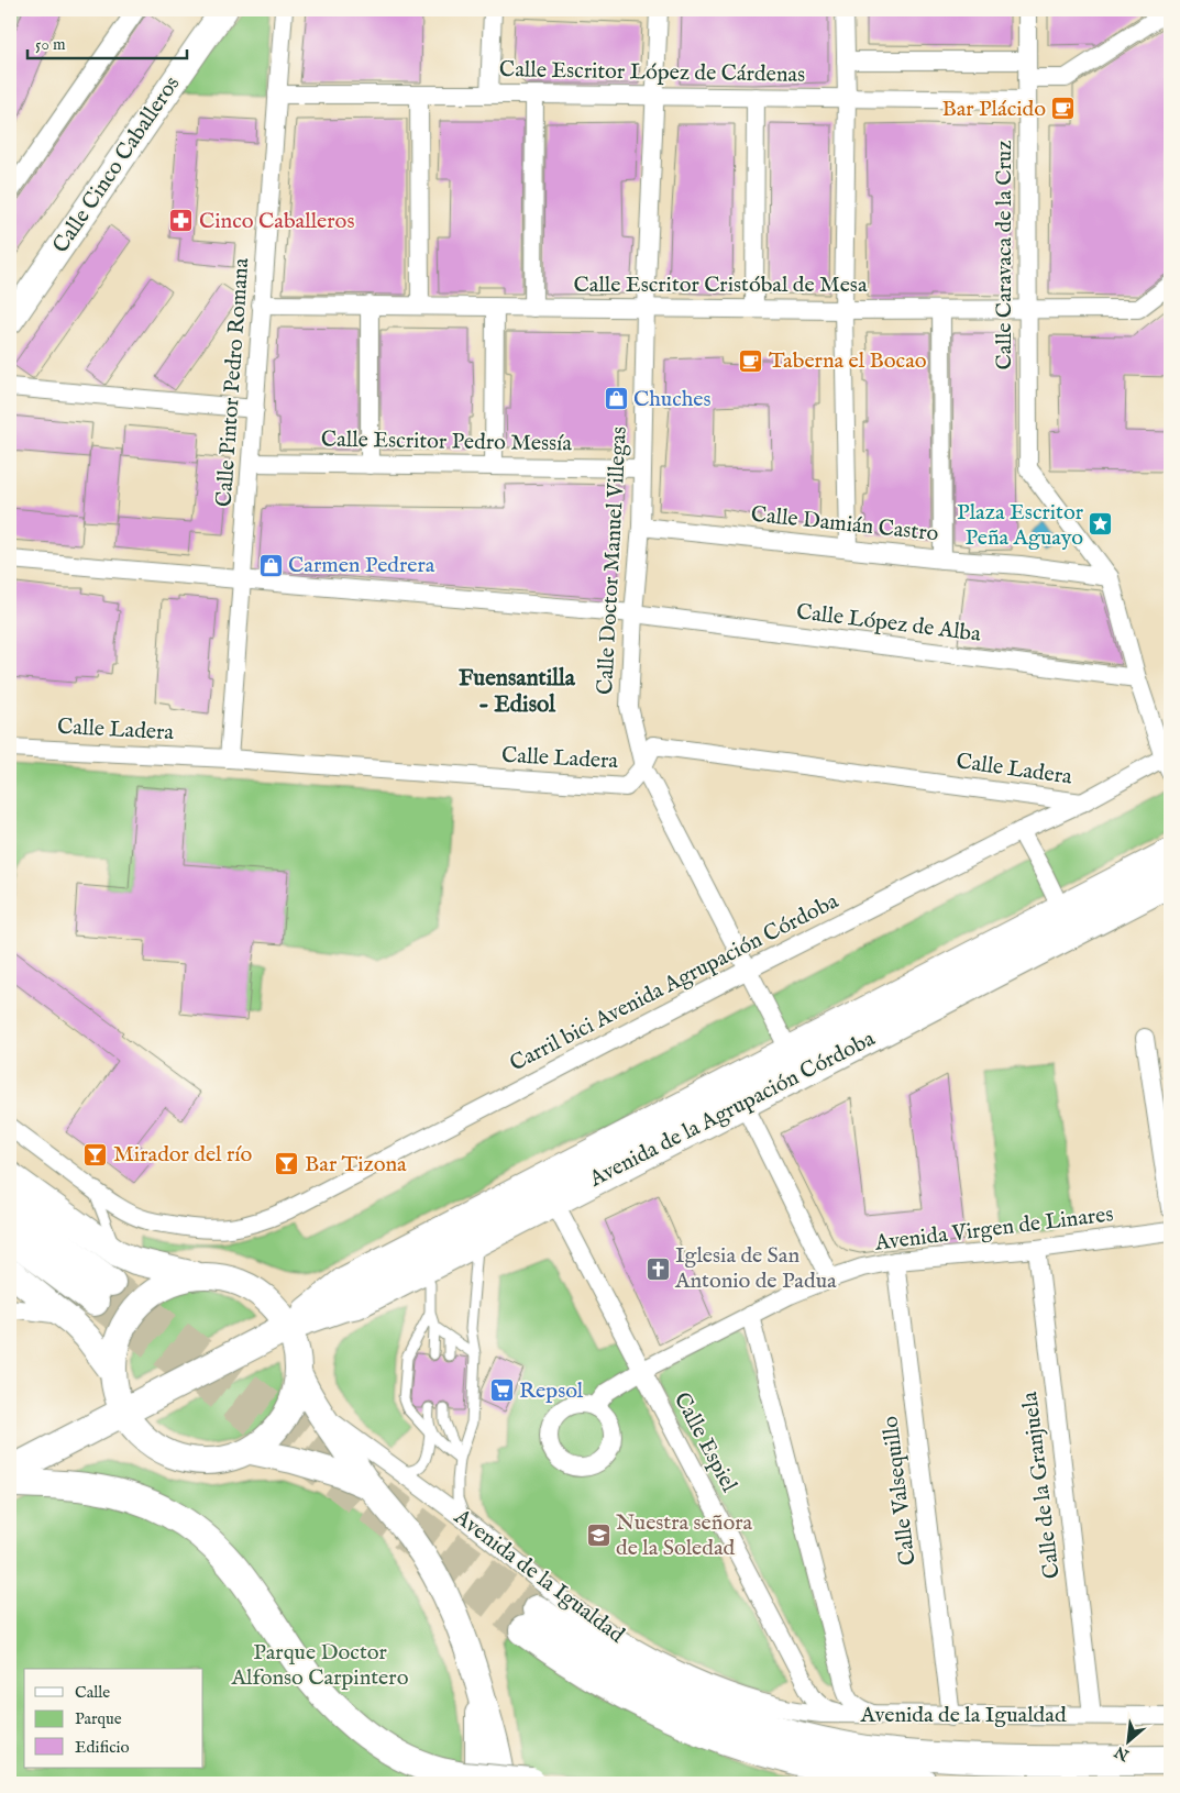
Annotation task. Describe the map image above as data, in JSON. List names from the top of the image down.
{
  "streets": {
    "main road": ["Calle Cinco Caballeros", "Avenida de la Agrupación Córdoba", "Avenida de la Igualdad"],
    "street": [
      "Calle Escritor López de Cárdenas",
      "Calle Caravaca de la Cruz",
      "Calle Escritor Cristóbal de Mesa",
      "Calle Pintor Pedro Romana",
      "Calle Escritor Pedro Messía",
      "Calle Damián Castro",
      "Calle Doctor Manuel Villegas",
      "Calle López de Alba",
      "Calle Ladera",
      "Carril bici Avenida Agrupación Córdoba",
      "Avenida Virgen de Linares",
      "Calle Espiel",
      "Calle de la Granjuela",
      "Calle Valsequillo"
    ]
  },
  "crossings": [
    ["Calle Escritor López de Cárdenas", "Calle Caravaca de la Cruz"],
    ["Calle Escritor López de Cárdenas", "Calle Pintor Pedro Romana"],
    ["Calle Escritor López de Cárdenas", "Calle Doctor Manuel Villegas"],
    ["Calle Caravaca de la Cruz", "Calle Escritor Cristóbal de Mesa"],
    ["Calle Caravaca de la Cruz", "Calle Damián Castro"],
    ["Calle Escritor Cristóbal de Mesa", "Calle Pintor Pedro Romana"],
    ["Calle Escritor Cristóbal de Mesa", "Calle Doctor Manuel Villegas"],
    ["Calle Pintor Pedro Romana", "Calle Escritor Pedro Messía"],
    ["Calle Pintor Pedro Romana", "Calle López de Alba"],
    ["Calle Pintor Pedro Romana", "Calle Ladera"],
    ["Calle Escritor Pedro Messía", "Calle Doctor Manuel Villegas"],
    ["Calle Damián Castro", "Calle Doctor Manuel Villegas"],
    ["Calle Doctor Manuel Villegas", "Calle López de Alba"],
    ["Calle Doctor Manuel Villegas", "Calle Ladera"],
    ["Calle Doctor Manuel Villegas", "Carril bici Avenida Agrupación Córdoba"],
    ["Calle Doctor Manuel Villegas", "Avenida de la Agrupación Córdoba"],
    ["Calle Ladera", "Carril bici Avenida Agrupación Córdoba"],
    ["Avenida de la Agrupación Córdoba", "Calle Espiel"],
    ["Avenida Virgen de Linares", "Calle Espiel"],
    ["Avenida Virgen de Linares", "Calle de la Granjuela"],
    ["Avenida Virgen de Linares", "Calle Valsequillo"],
    ["Calle Espiel", "Avenida de la Igualdad"],
    ["Calle de la Granjuela", "Avenida de la Igualdad"],
    ["Calle Valsequillo", "Avenida de la Igualdad"]
  ],
  "districts": ["Fuensantilla - Edisol"],
  "parks": ["Parque Doctor Alfonso Carpintero"],
  "places": {
    "cafe": ["Bar Plácido", "Taberna el Bocao"],
    "pharmacy": ["Cinco Caballeros"],
    "shop": ["Chuches", "Carmen Pedrera"],
    "place": ["Plaza Escritor Peña Aguayo"],
    "bar": ["Mirador del río", "Bar Tizona"],
    "church": ["Iglesia de San Antonio de Padua"],
    "supermarket": ["Repsol"],
    "school or university": ["Nuestra señora de la Soledad"]
  },
  "legend": ["Calle", "Parque", "Edificio"],
  "scale_bar": "50 m",
  "north": "bottom left"
}
